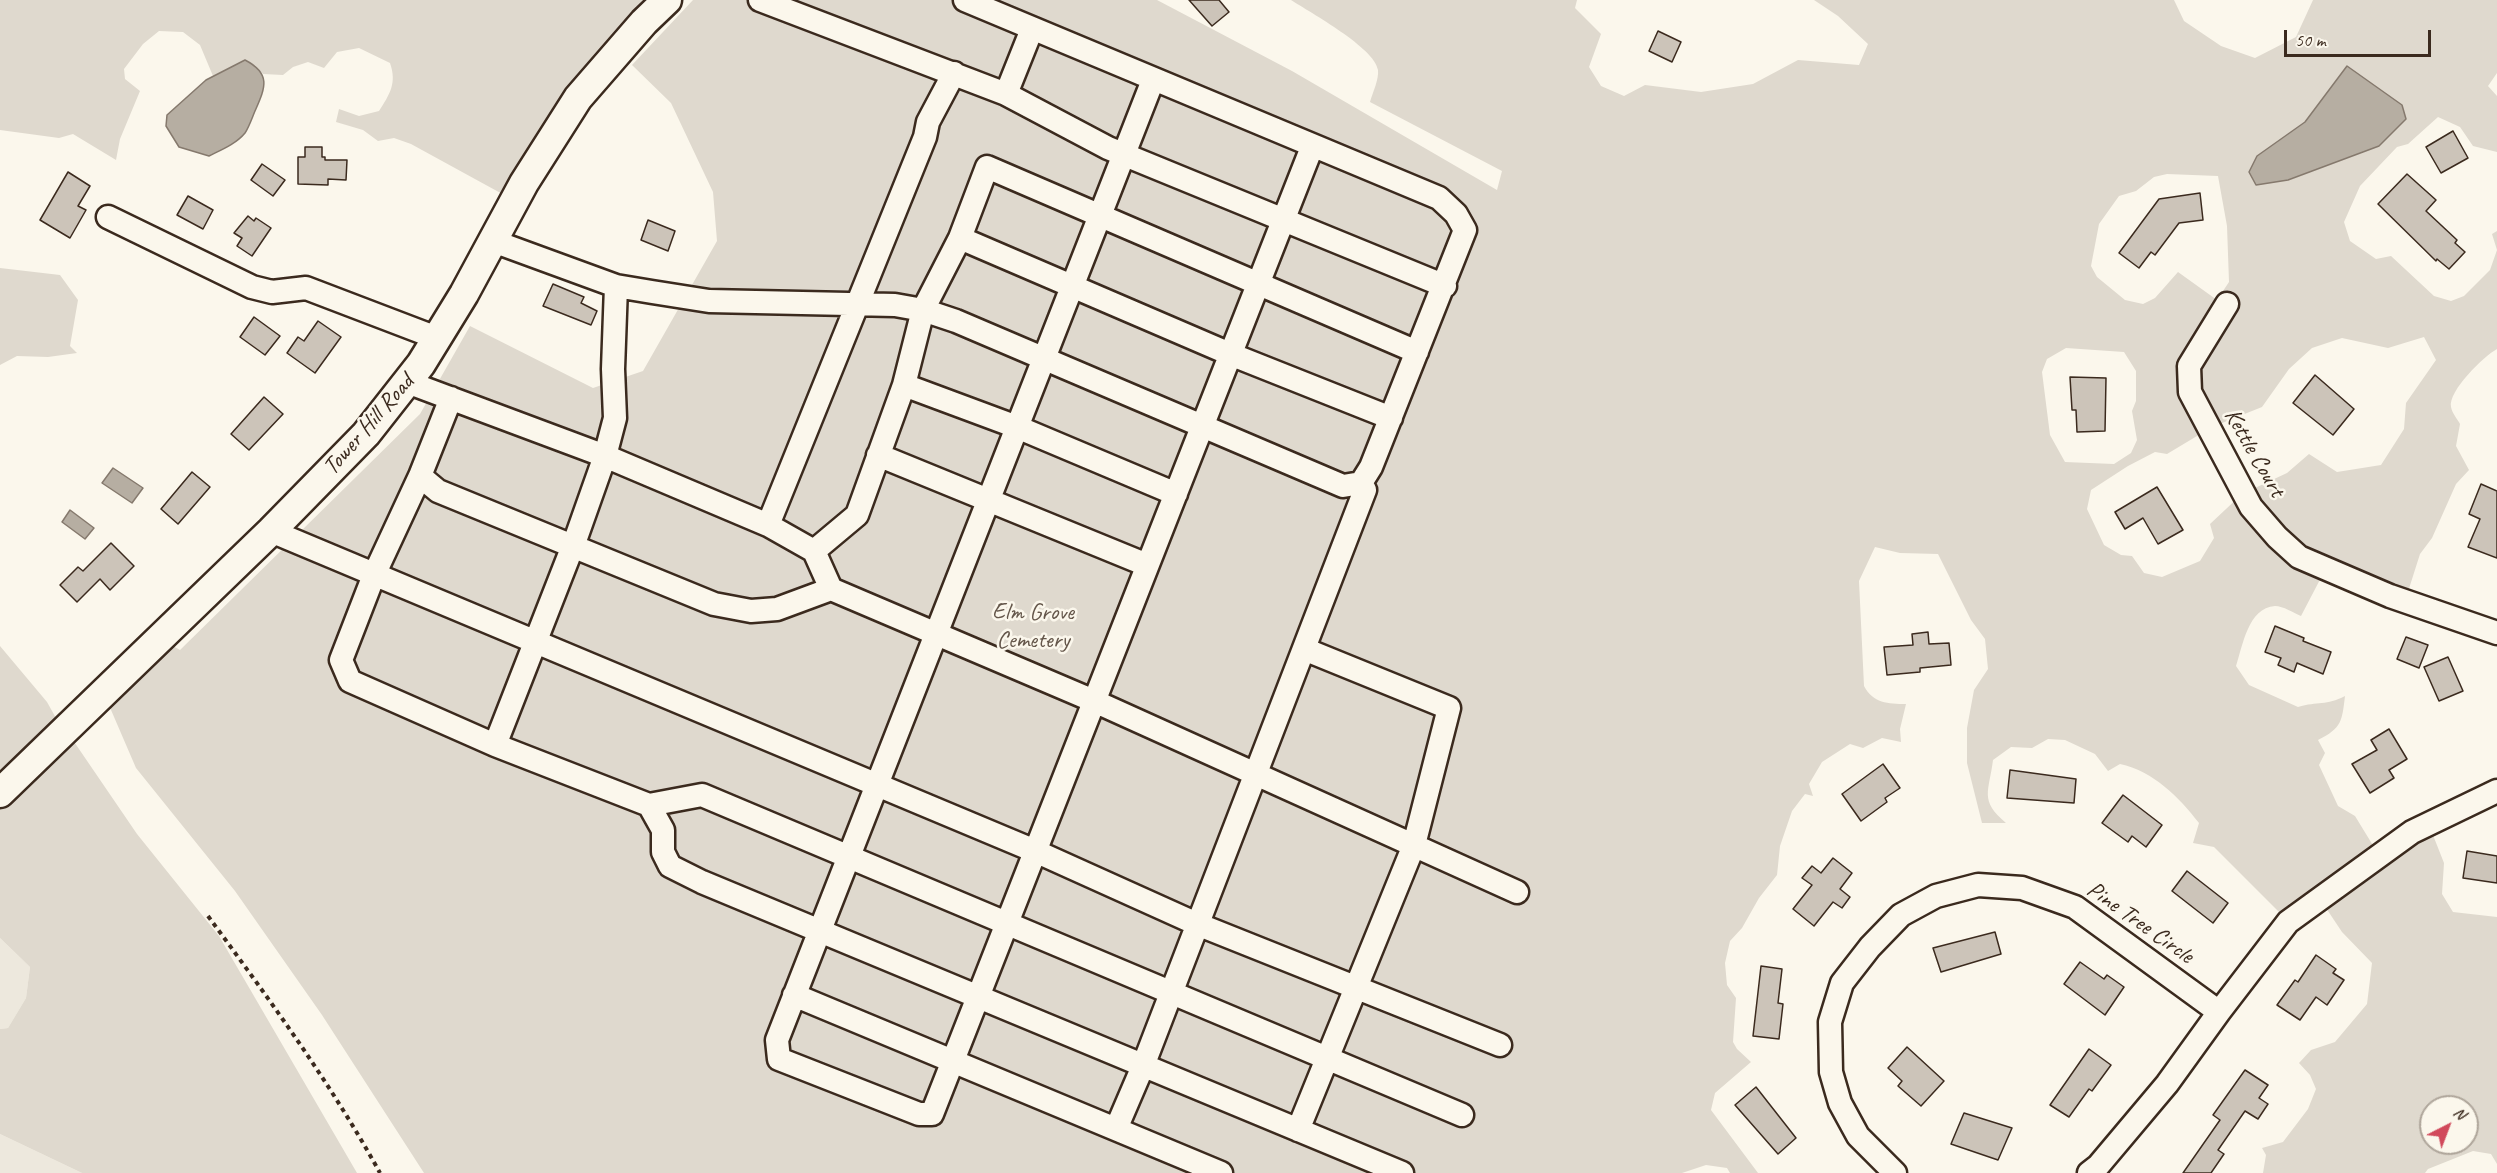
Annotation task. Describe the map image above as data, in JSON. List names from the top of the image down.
{
  "streets": {
    "main road": ["Tower Hill Road"],
    "street": ["Kettle Court", "Pine Tree Circle"]
  },
  "parks": ["Elm Grove Cemetery"],
  "scale_bar": "50 m",
  "north": "top right"
}
